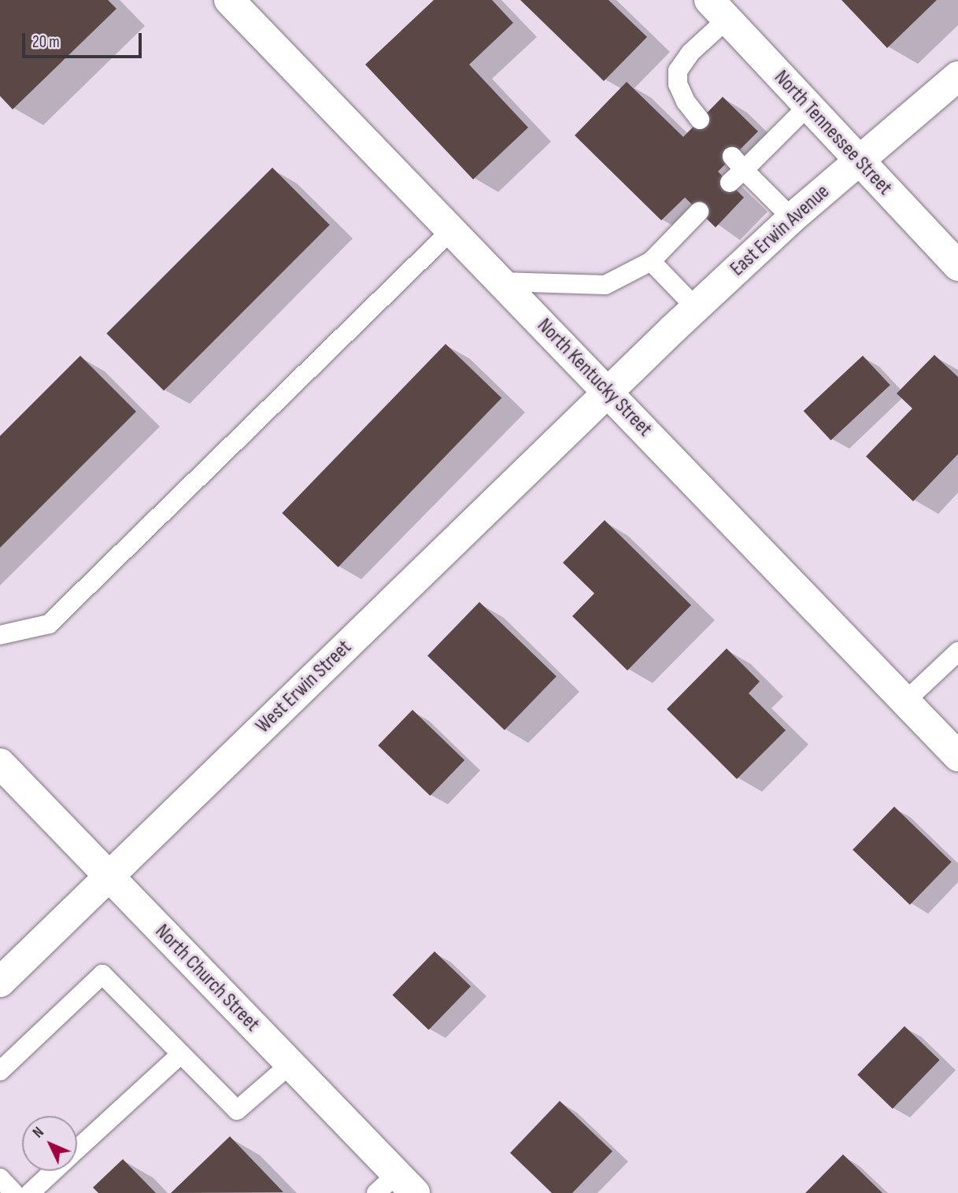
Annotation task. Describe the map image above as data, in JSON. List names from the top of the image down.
{
  "streets": {
    "street": [
      "North Tennessee Street",
      "East Erwin Avenue",
      "North Kentucky Street",
      "West Erwin Street",
      "North Church Street"
    ]
  },
  "crossings": [
    ["North Tennessee Street", "East Erwin Avenue"],
    ["East Erwin Avenue", "North Kentucky Street"],
    ["East Erwin Avenue", "West Erwin Street"],
    ["North Kentucky Street", "West Erwin Street"],
    ["West Erwin Street", "North Church Street"]
  ],
  "scale_bar": "20 m",
  "north": "top left"
}
